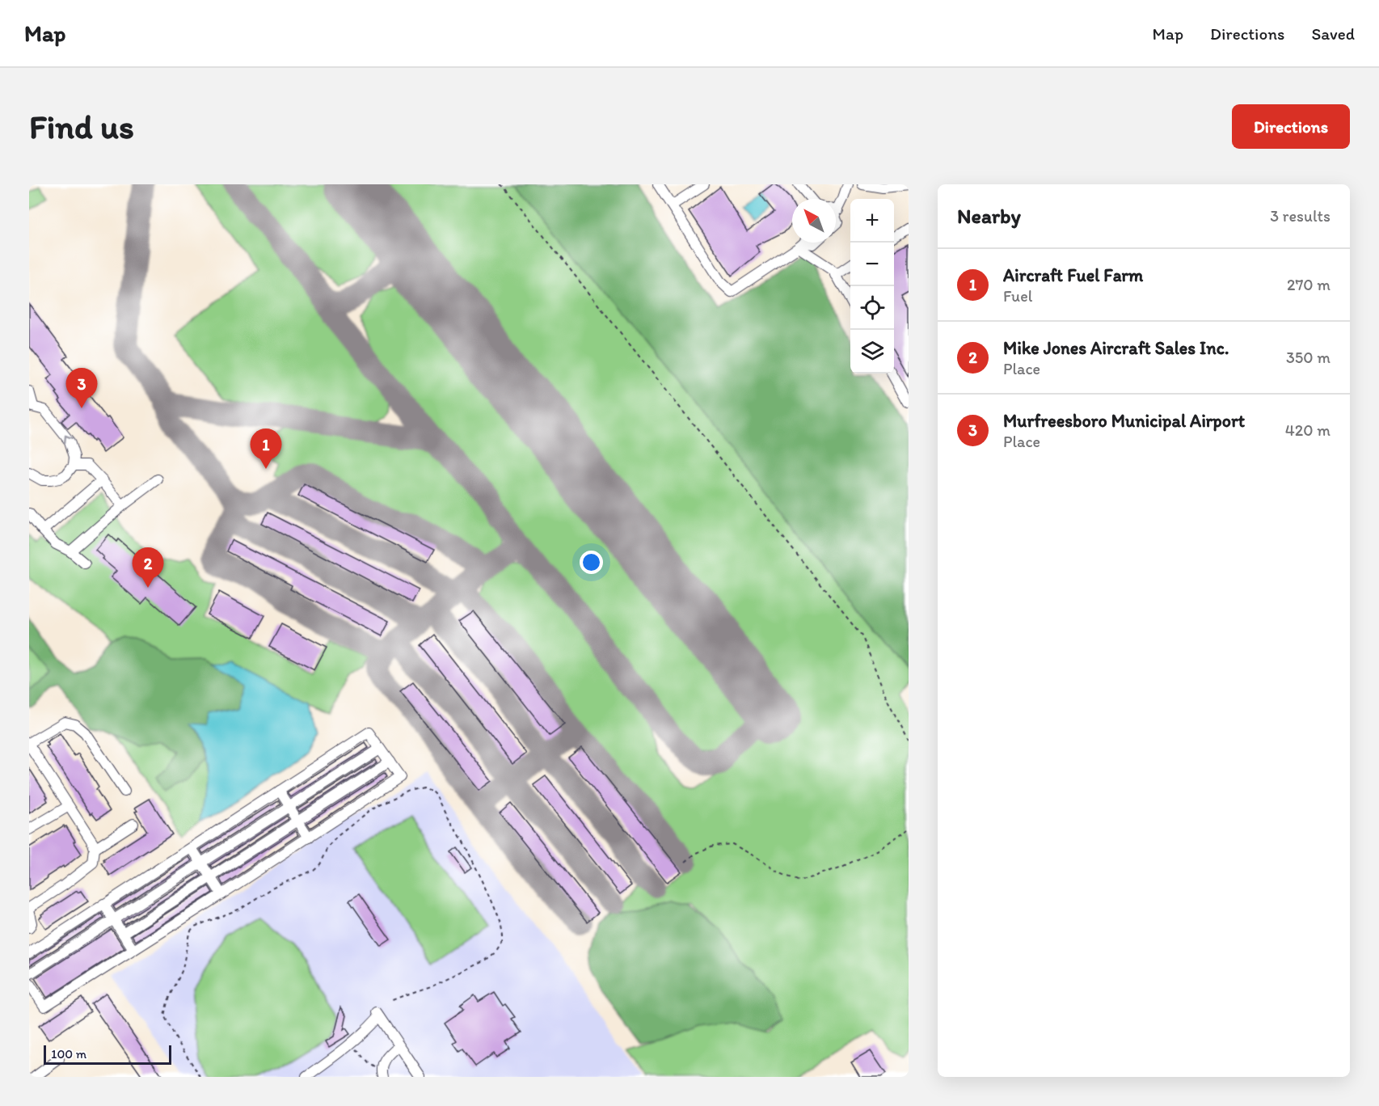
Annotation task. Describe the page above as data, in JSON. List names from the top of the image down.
{
  "scale_bar": "100 m",
  "north": "top left",
  "page": {
    "header": "Map",
    "nav": ["Map", "Directions", "Saved"],
    "buttons": "Directions",
    "title": "Find us",
    "heading": ["Nearby", "3 results"],
    "map_buttons": ["+", "−"],
    "list": [
      {
        "mark": "1",
        "name": "Aircraft Fuel Farm",
        "note": "Fuel",
        "value": "270 m"
      },
      {
        "mark": "2",
        "name": "Mike Jones Aircraft Sales Inc.",
        "note": "Place",
        "value": "350 m"
      },
      {
        "mark": "3",
        "name": "Murfreesboro Municipal Airport",
        "note": "Place",
        "value": "420 m"
      }
    ],
    "pins": ["3", "1", "2"],
    "scale": "100 m"
  }
}
